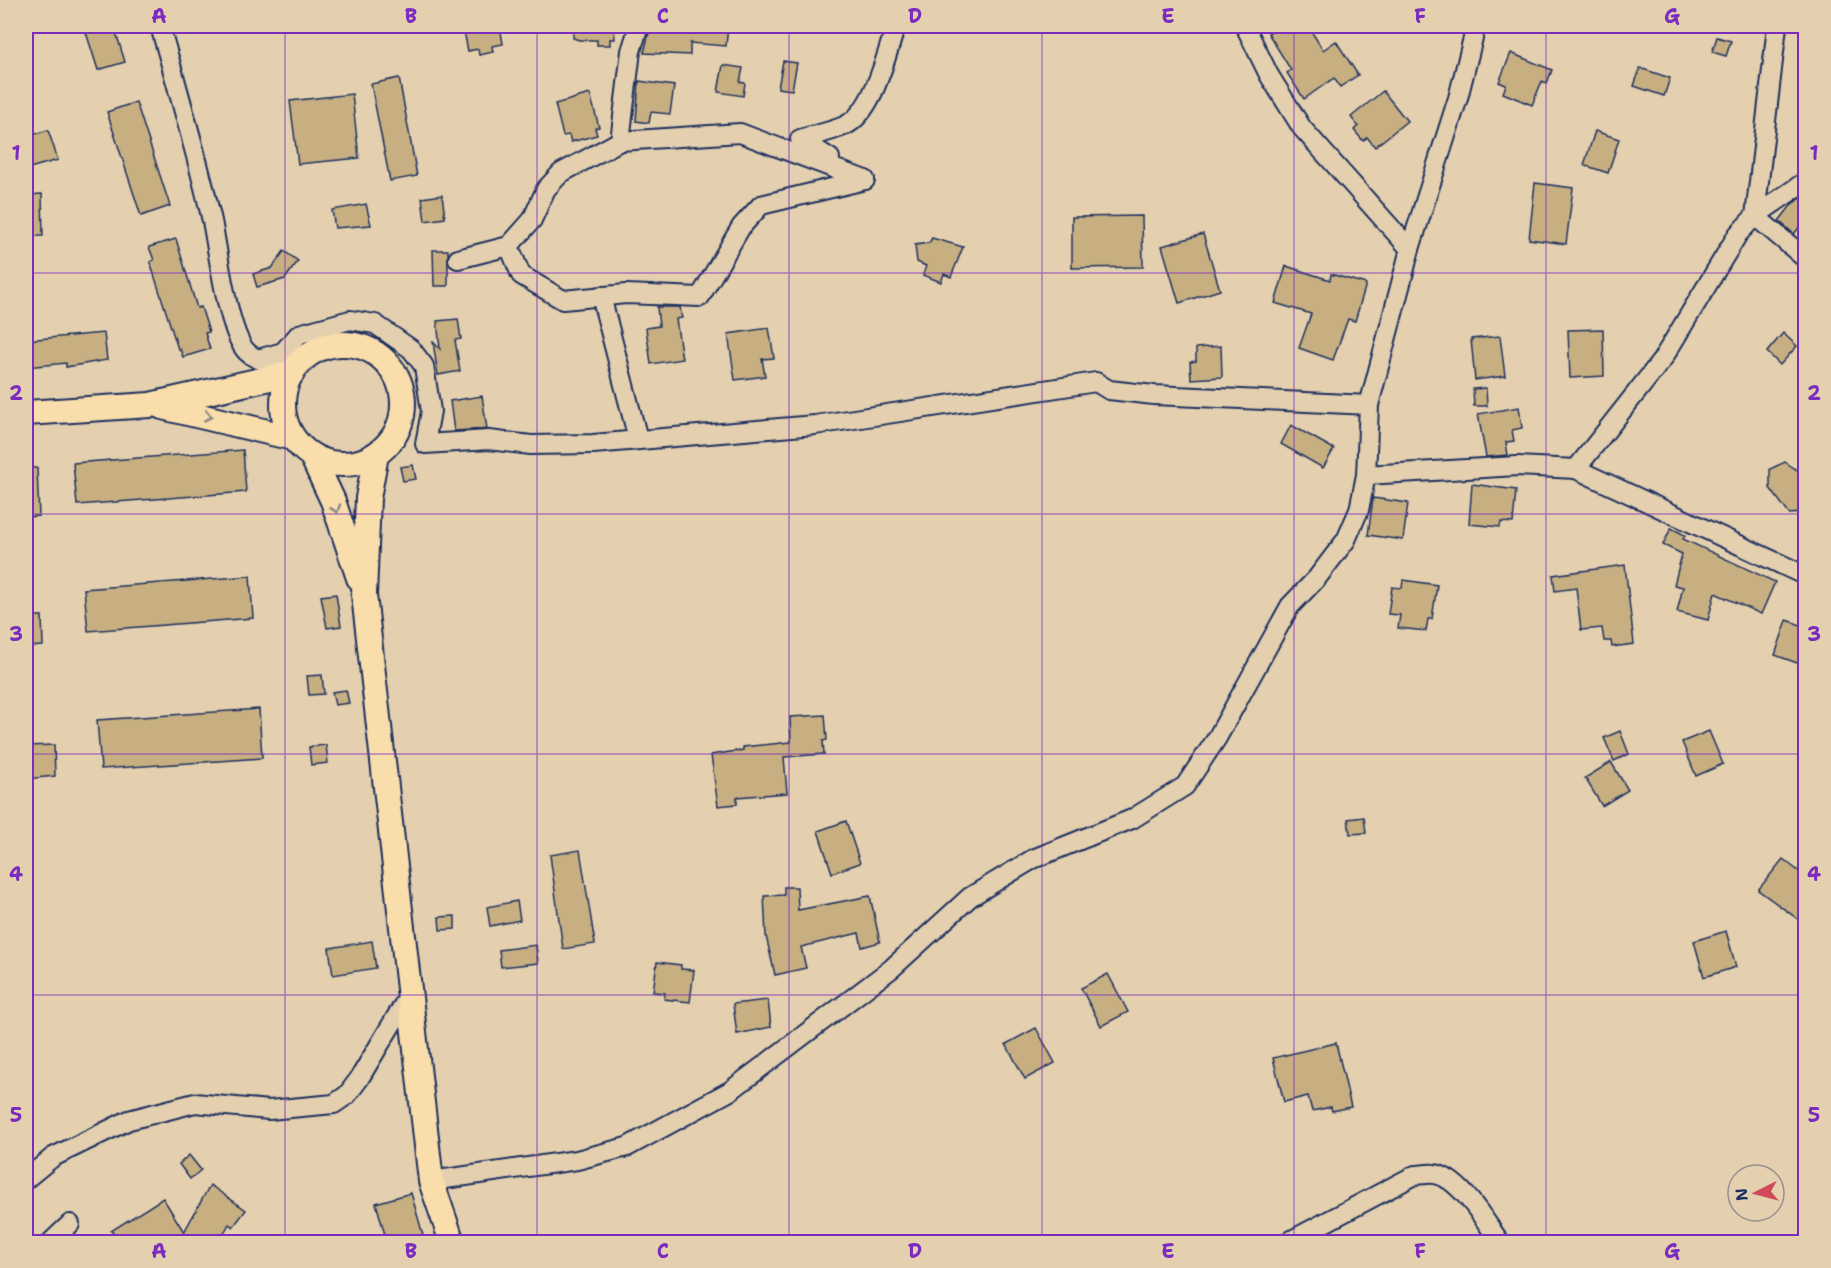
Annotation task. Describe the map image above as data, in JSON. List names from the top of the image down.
{
  "north": "left",
  "grid": {
    "columns": [
      "A",
      "B",
      "C",
      "D",
      "E",
      "F",
      "G"
    ],
    "rows": [
      "1",
      "2",
      "3",
      "4",
      "5"
    ]
  }
}
